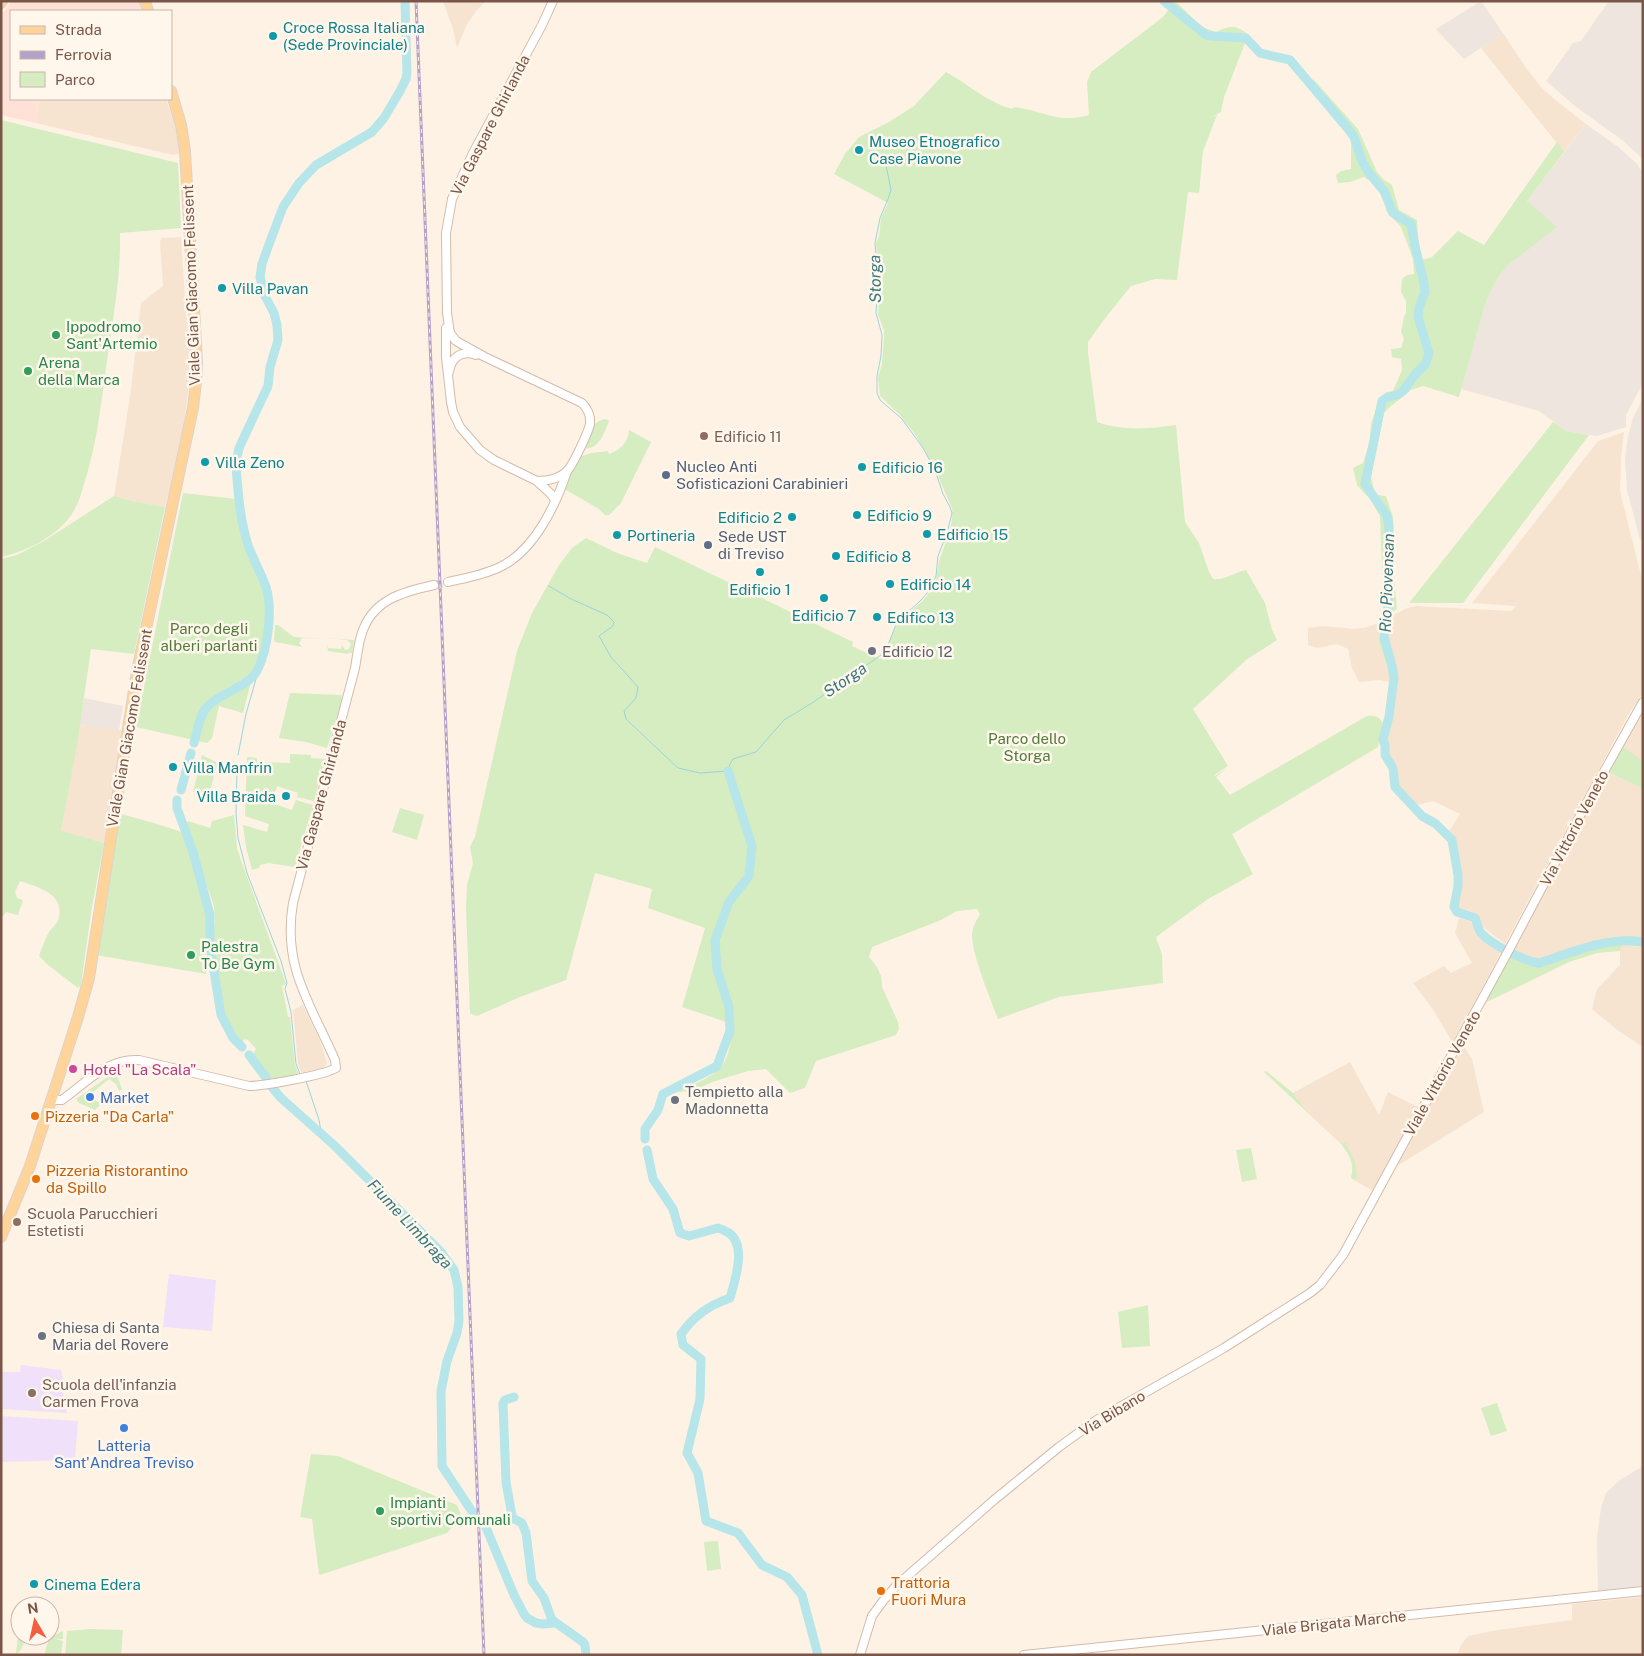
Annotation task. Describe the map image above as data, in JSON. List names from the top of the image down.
{
  "streets": {
    "main road": ["Viale Gian Giacomo Felissent"],
    "street": [
      "Via Gaspare Ghirlanda",
      "Via Vittorio Veneto",
      "Viale Vittorio Veneto",
      "Via Bibano",
      "Viale Brigata Marche"
    ]
  },
  "crossings": [
    ["Via Vittorio Veneto", "Viale Vittorio Veneto"],
    ["Viale Vittorio Veneto", "Via Bibano"]
  ],
  "water": ["Storga", "Rio Piovensan", "Fiume Limbraga"],
  "parks": ["Parco degli alberi parlanti", "Parco dello Storga"],
  "places": [
    "Croce Rossa Italiana (Sede Provinciale)",
    "Museo Etnografico Case Piavone",
    "Villa Pavan",
    "Ippodromo Sant'Artemio",
    "Arena della Marca",
    "Edificio 11",
    "Villa Zeno",
    "Edificio 16",
    "Nucleo Anti Sofisticazioni Carabinieri",
    "Edificio 9",
    "Edificio 2",
    "Edificio 15",
    "Portineria",
    "Sede UST di Treviso",
    "Edificio 8",
    "Edificio 1",
    "Edificio 14",
    "Edificio 7",
    "Edifico 13",
    "Edificio 12",
    "Villa Manfrin",
    "Villa Braida",
    "Palestra To Be Gym",
    "Hotel \"La Scala\"",
    "Market",
    "Tempietto alla Madonnetta",
    "Pizzeria \"Da Carla\"",
    "Pizzeria Ristorantino da Spillo",
    "Scuola Parucchieri Estetisti",
    "Chiesa di Santa Maria del Rovere",
    "Scuola dell'infanzia Carmen Frova",
    "Latteria Sant'Andrea Treviso",
    "Impianti sportivi Comunali",
    "Cinema Edera",
    "Trattoria Fuori Mura"
  ],
  "legend": ["Strada", "Ferrovia", "Parco"],
  "north": "top"
}
